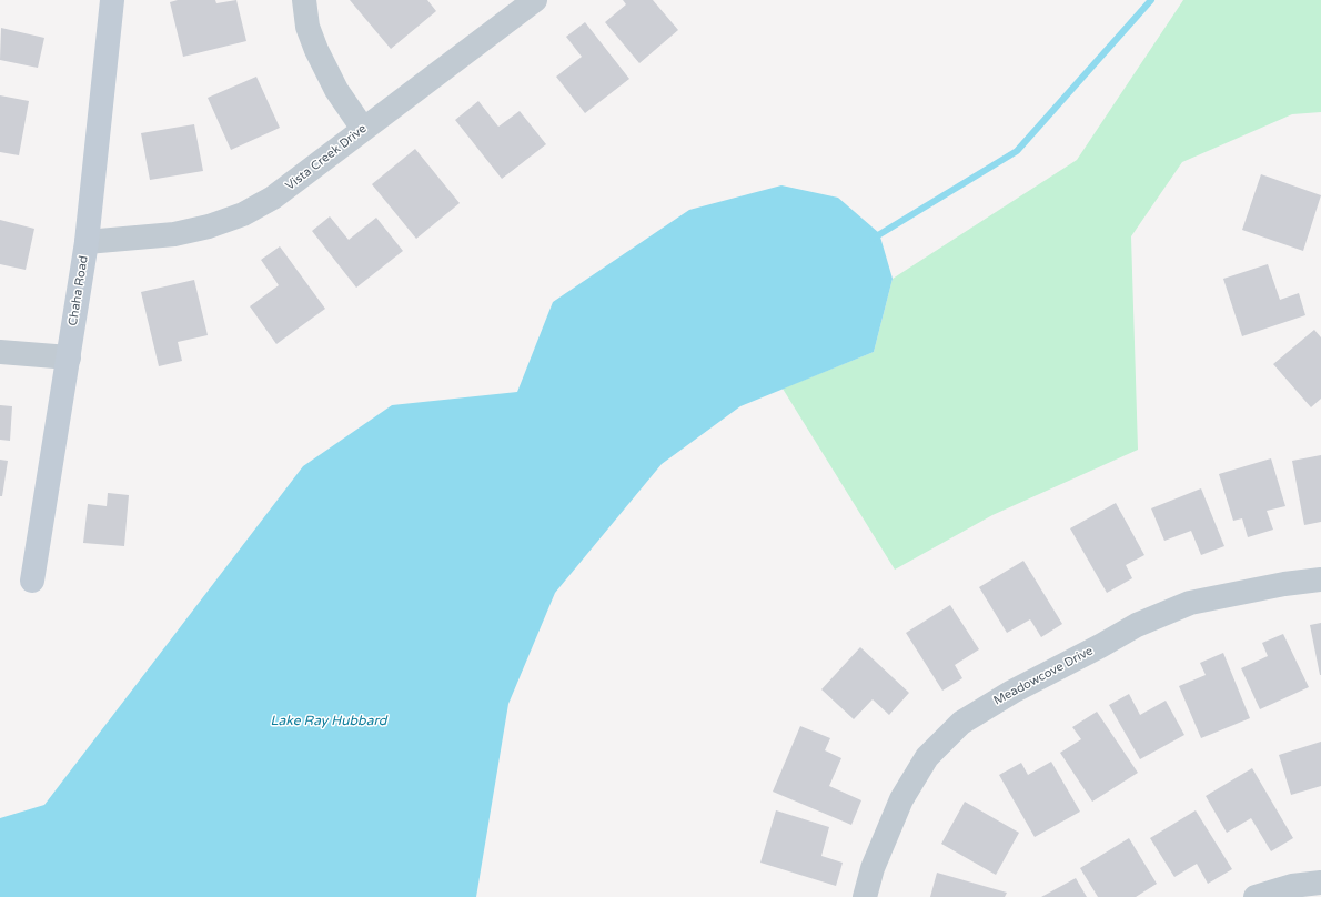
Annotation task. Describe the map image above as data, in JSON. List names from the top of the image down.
{
  "streets": {
    "street": ["Vista Creek Drive", "Chaha Road", "Meadowcove Drive"]
  },
  "crossings": [
    ["Vista Creek Drive", "Chaha Road"]
  ],
  "water": ["Lake Ray Hubbard"]
}
